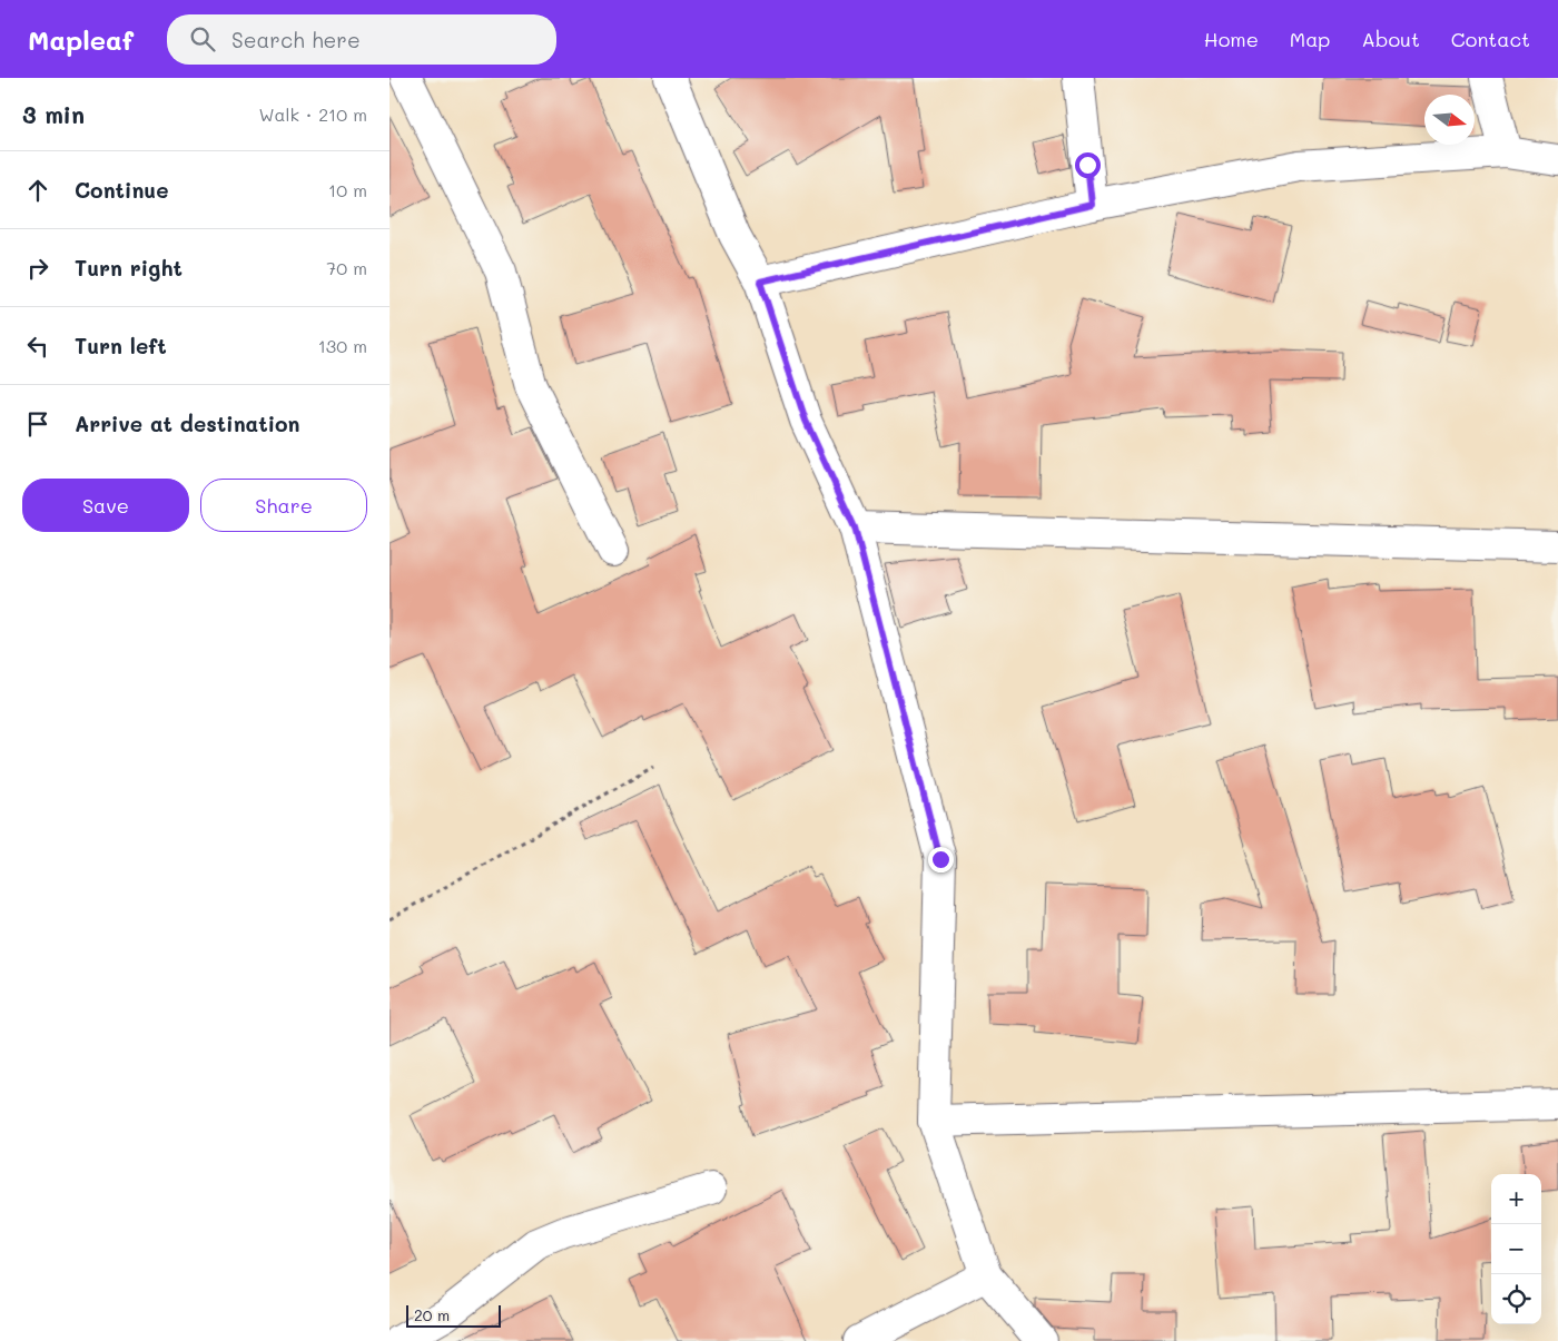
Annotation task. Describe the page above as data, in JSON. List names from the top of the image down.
{
  "scale_bar": "20 m",
  "north": "right",
  "page": {
    "header": "Mapleaf",
    "search": "Search here",
    "nav": [
      "Home",
      "Map",
      "About",
      "Contact"
    ],
    "heading": ["3 min", "Walk · 210 m"],
    "list": [
      ["Continue", "10 m"],
      ["Turn right", "70 m"],
      ["Turn left", "130 m"],
      "Arrive at destination"
    ],
    "buttons": ["Save", "Share"],
    "map_buttons": ["+", "−"],
    "scale": "20 m"
  }
}
